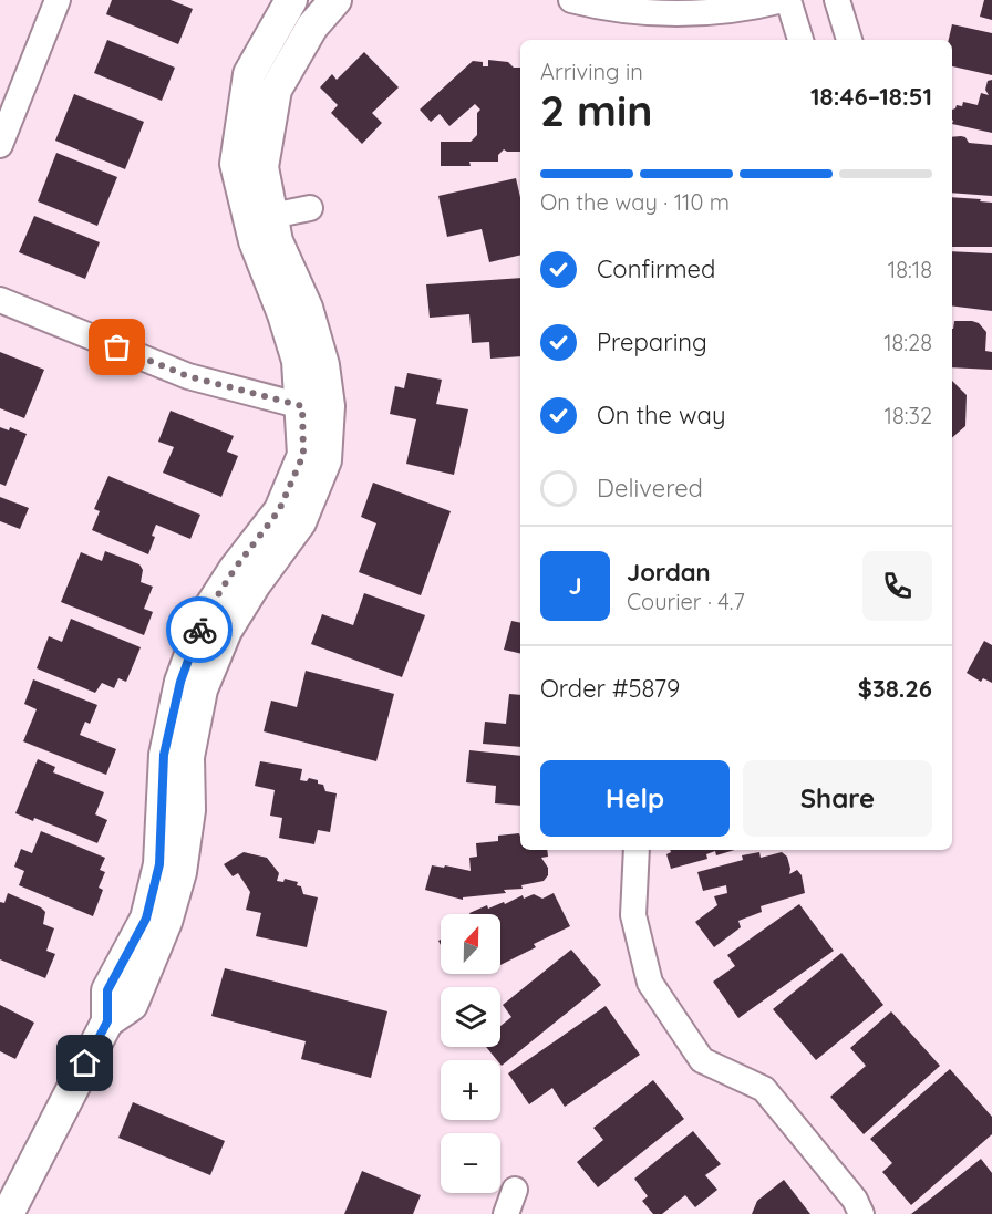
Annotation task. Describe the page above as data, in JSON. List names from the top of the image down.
{
  "north": "top",
  "page": {
    "heading": ["2 min", "Arriving in", "18:46–18:51"],
    "panel": [
      "Jordan",
      "Courier · 4.7",
      "Order #5879",
      "$38.26"
    ],
    "bar": "On the way · 110 m",
    "list": [
      ["Confirmed", "18:18"],
      ["Preparing", "18:28"],
      ["On the way", "18:32"],
      "Delivered"
    ],
    "round": "J",
    "buttons": ["Help", "Share"],
    "map_buttons": ["+", "−"]
  }
}
